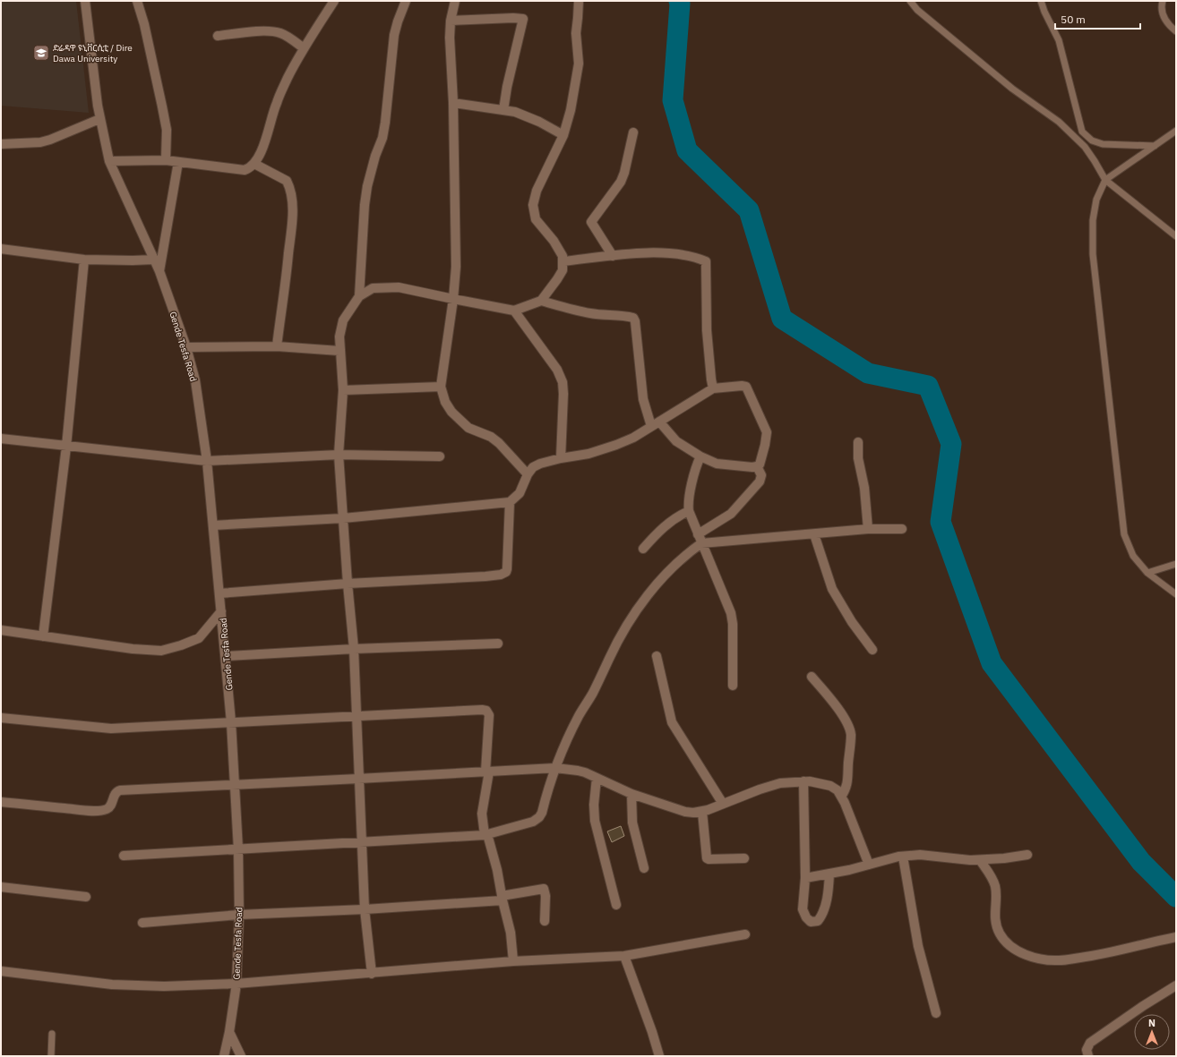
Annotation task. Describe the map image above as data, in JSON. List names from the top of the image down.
{
  "streets": {
    "street": ["Gende Tesfa Road"]
  },
  "places": {
    "school or university": ["ድሬዳዋ ዩኒቨርሲቲ / Dire Dawa University"]
  },
  "scale_bar": "50 m",
  "north": "top"
}
